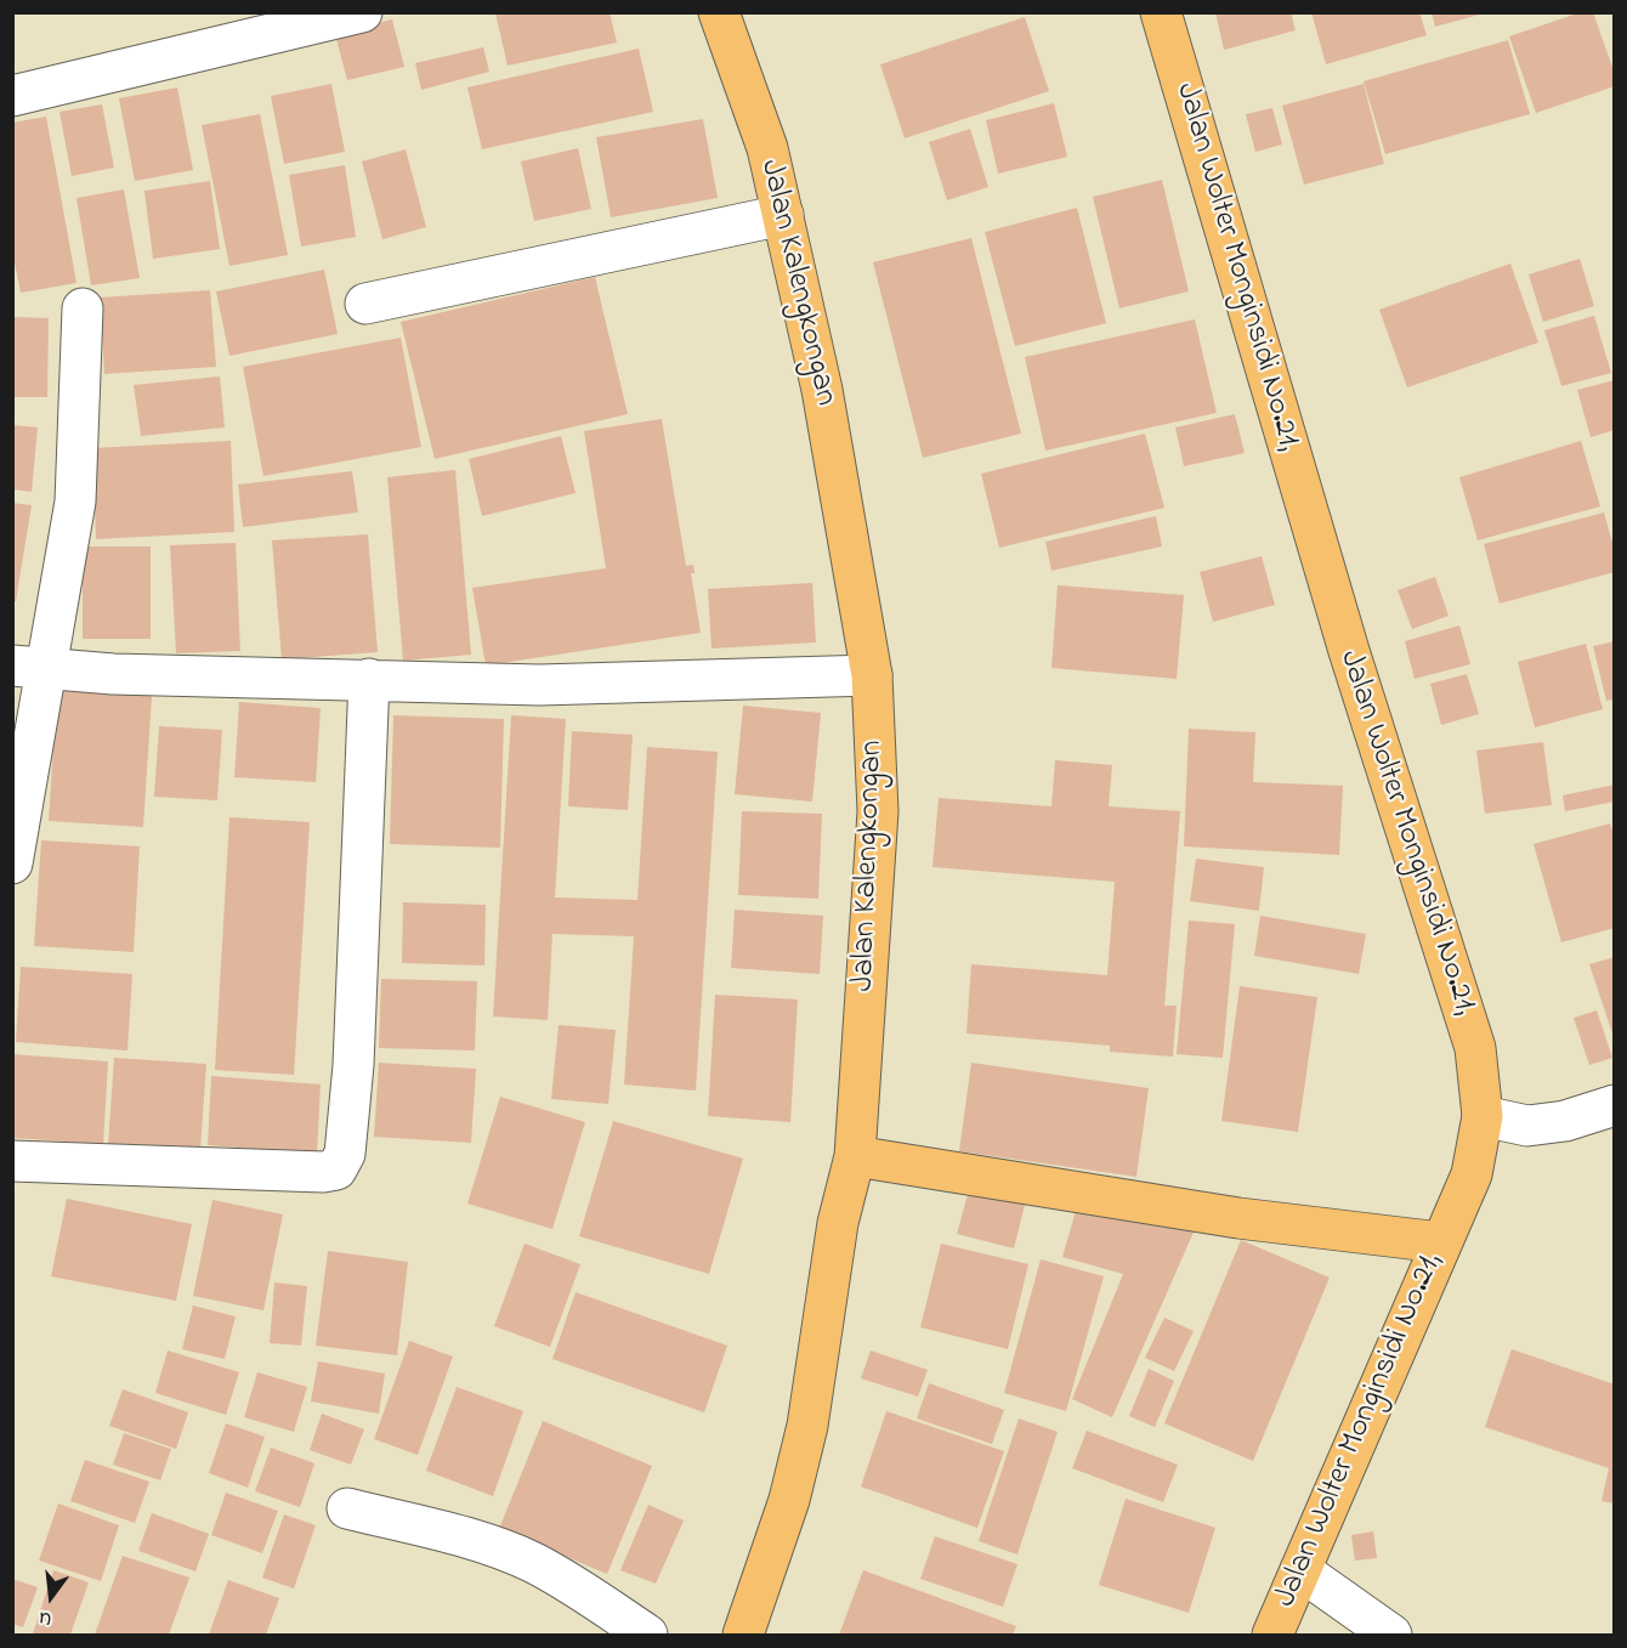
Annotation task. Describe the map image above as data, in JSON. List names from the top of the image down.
{
  "streets": {
    "highway": ["Jalan Wolter Monginsidi No.21,", "Jalan Kalengkongan"]
  },
  "north": "bottom"
}
